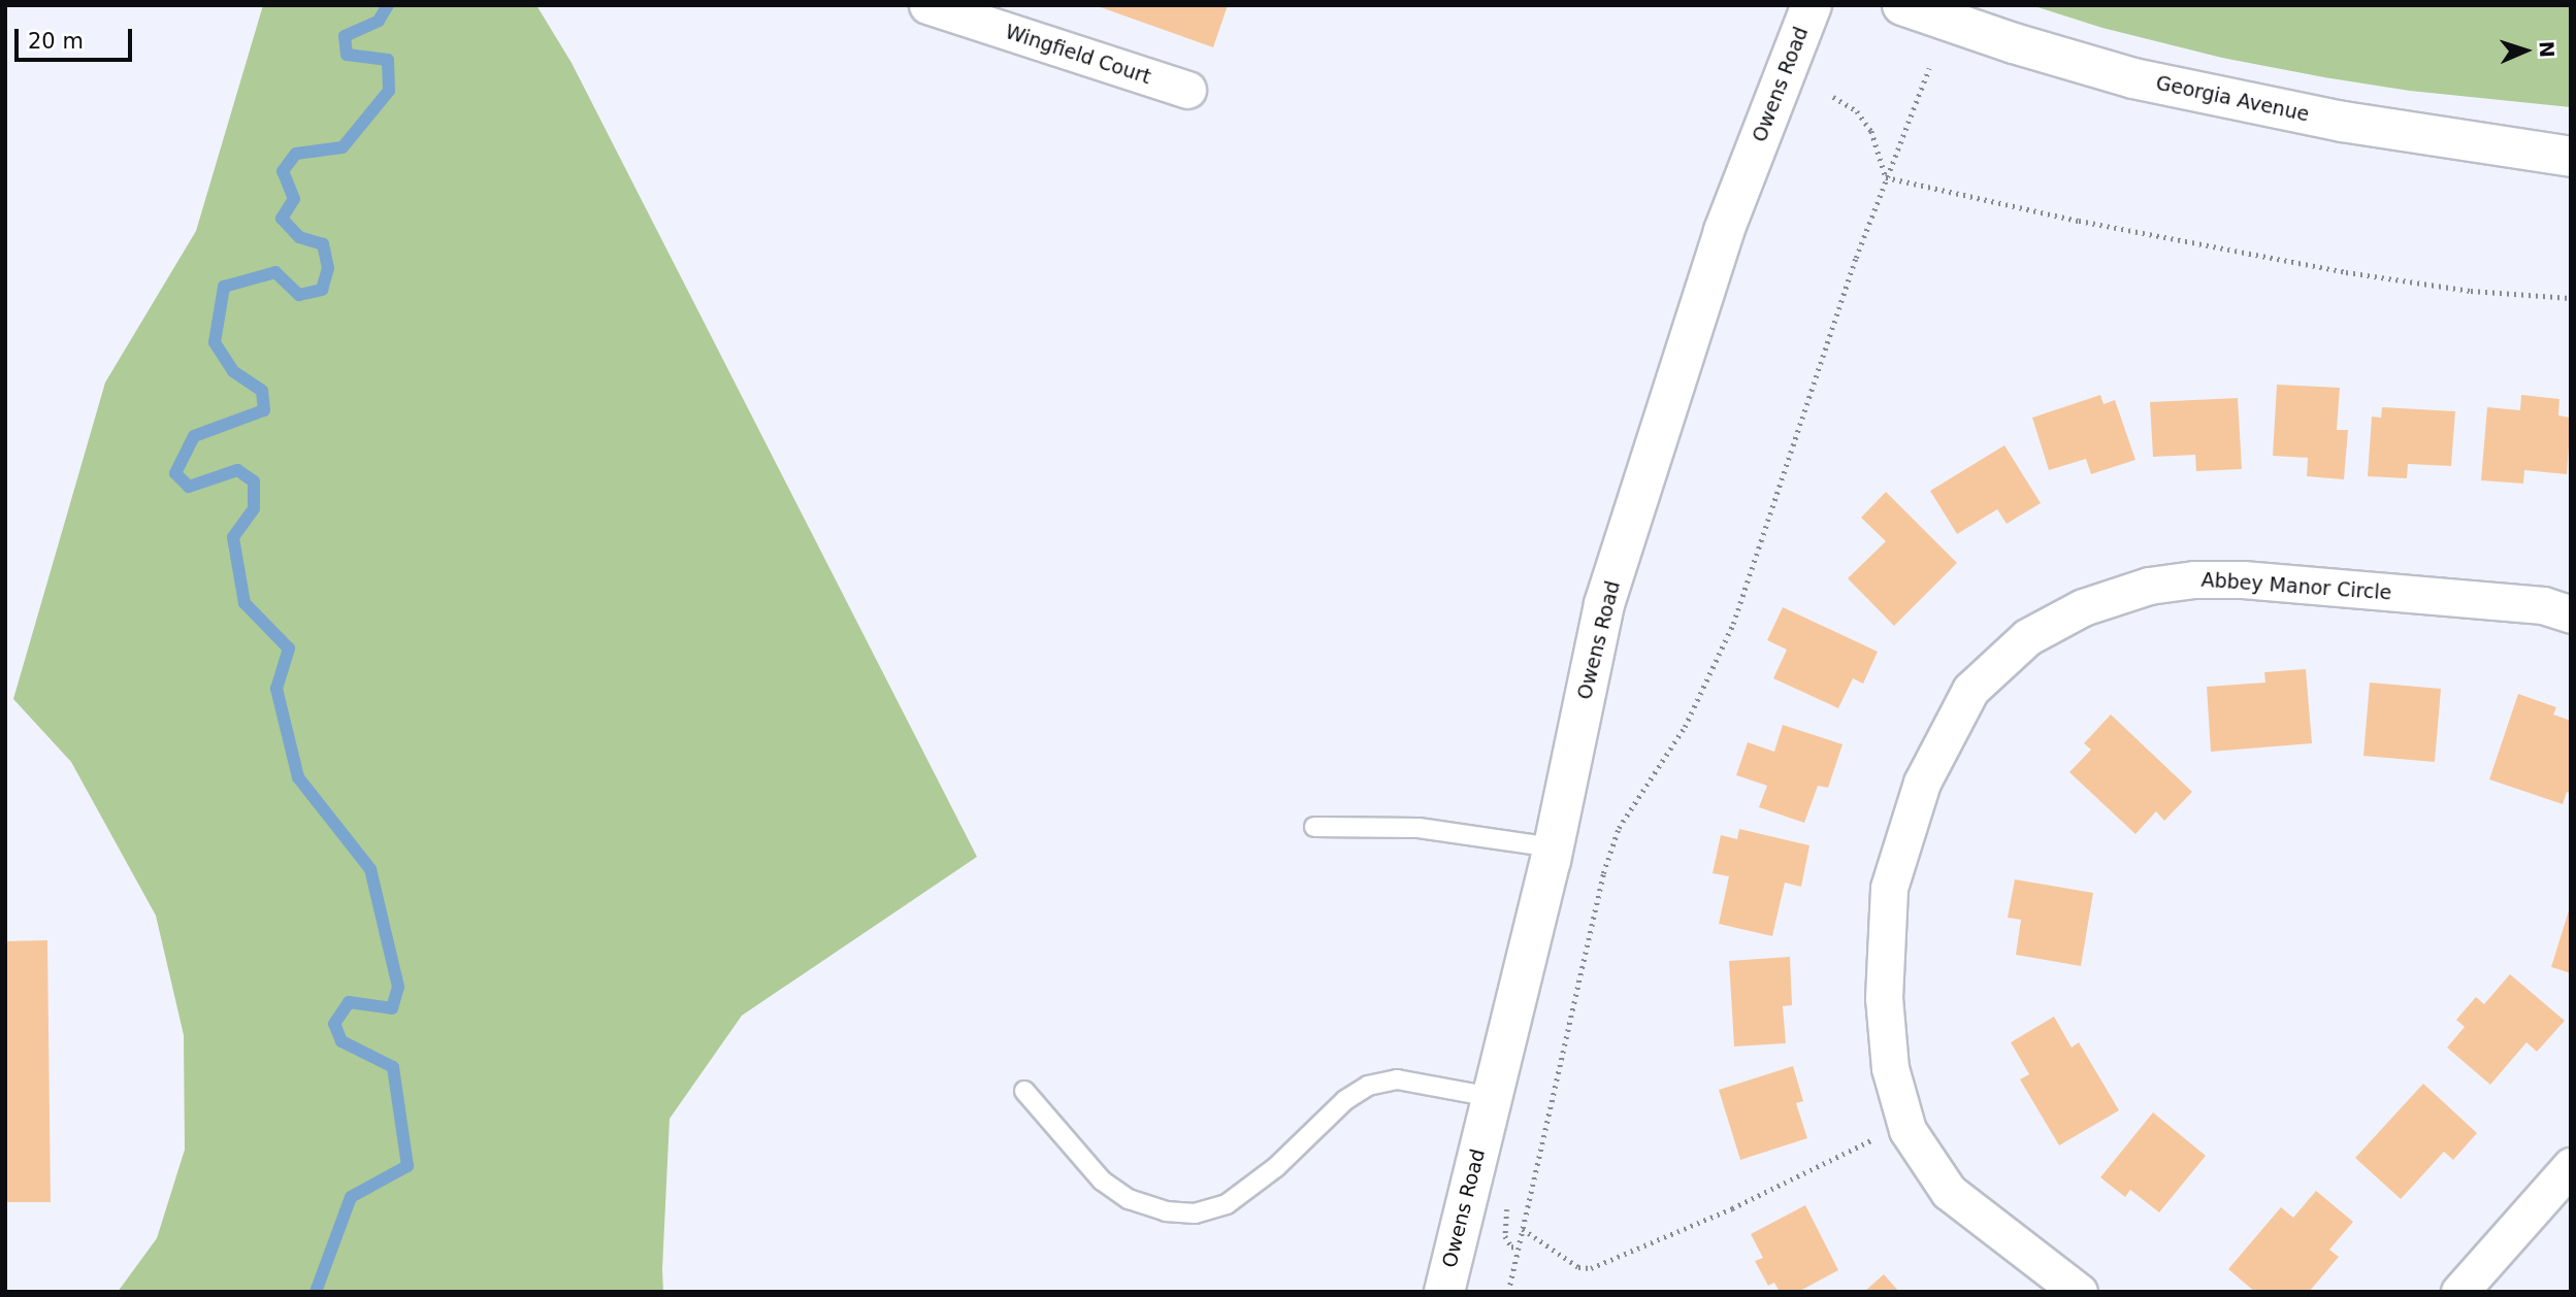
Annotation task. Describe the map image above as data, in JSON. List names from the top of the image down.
{
  "streets": {
    "street": [
      "Wingfield Court",
      "Owens Road",
      "Georgia Avenue",
      "Abbey Manor Circle"
    ]
  },
  "scale_bar": "20 m",
  "north": "right"
}
